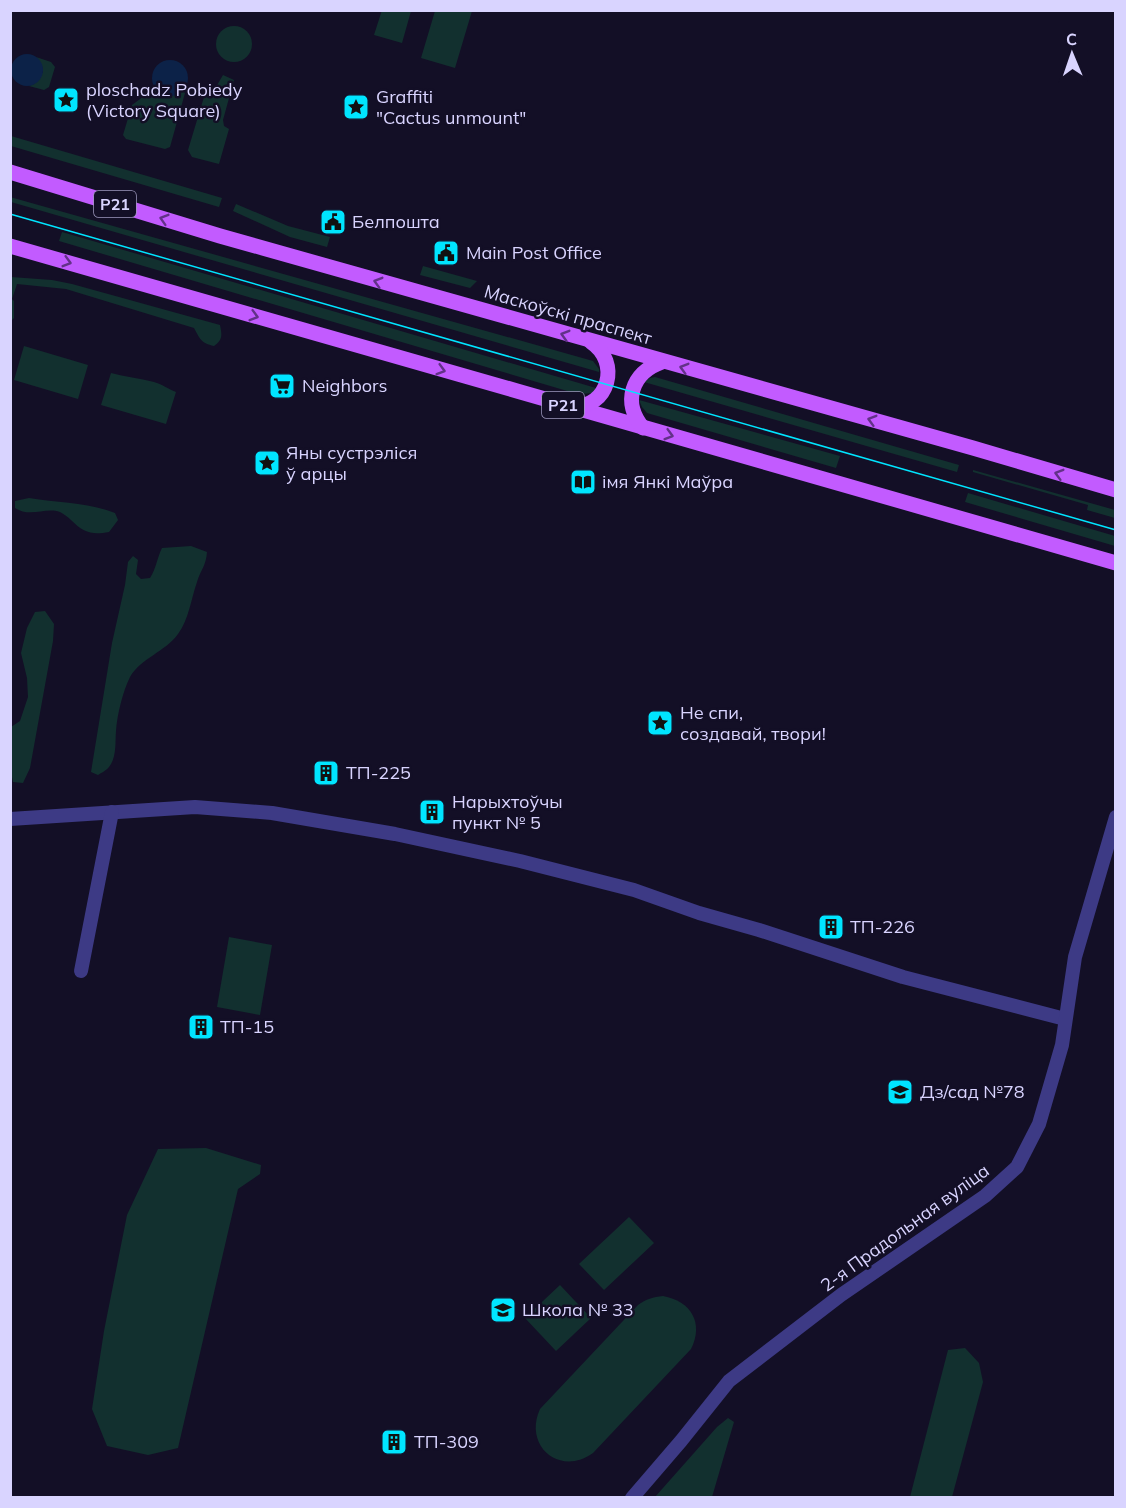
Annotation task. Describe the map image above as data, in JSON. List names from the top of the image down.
{
  "streets": {
    "main road": ["Р21", "Маскоўскі праспект"],
    "street": ["2-я Прадольная вуліца"]
  },
  "places": {
    "place": [
      "ploschadz Pobiedy (Victory Square)",
      "Graffiti \"Cactus unmount\"",
      "Яны сустрэліся ў арцы",
      "Не спи, создавай, твори!"
    ],
    "public building": ["Белпошта", "Main Post Office"],
    "supermarket": ["Neighbors"],
    "library": ["імя Янкі Маўра"],
    "building": [
      "ТП-225",
      "Нарыхтоўчы пункт № 5",
      "ТП-226",
      "ТП-15",
      "ТП-309"
    ],
    "school or university": ["Дз/сад №78", "Школа № 33"]
  },
  "north": "top"
}
